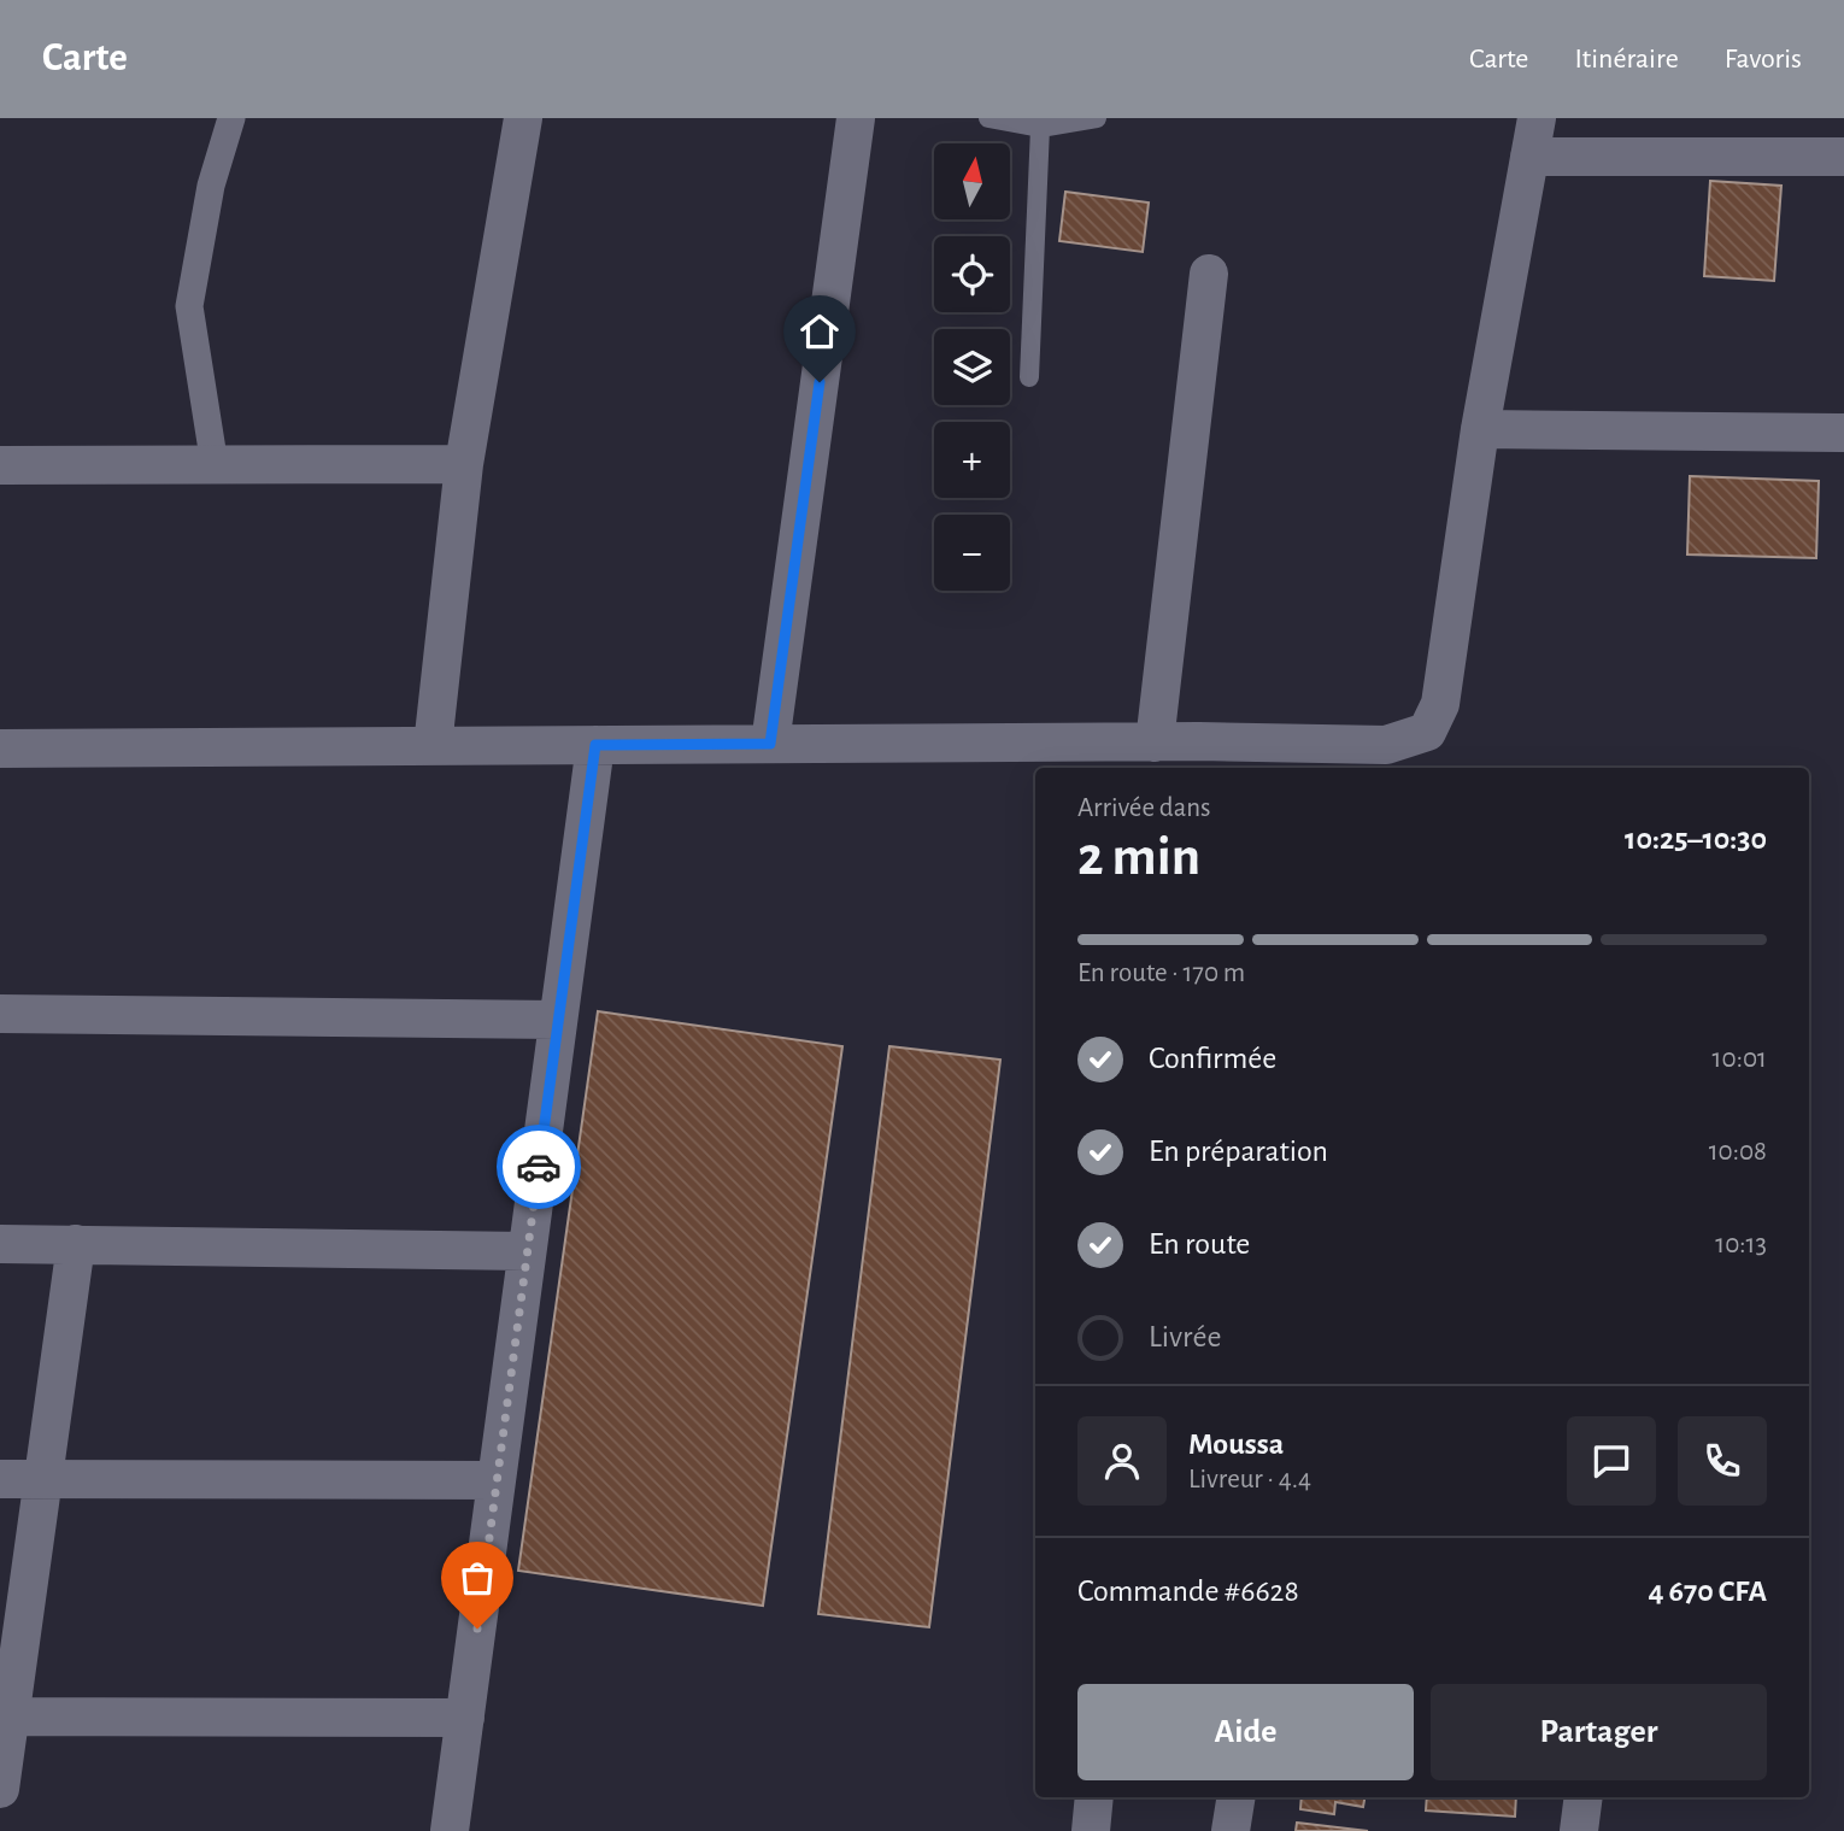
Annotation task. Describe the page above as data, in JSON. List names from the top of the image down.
{
  "north": "top",
  "page": {
    "header": "Carte",
    "nav": ["Carte", "Itinéraire", "Favoris"],
    "map_buttons": ["+", "−"],
    "heading": ["2 min", "Arrivée dans", "10:25–10:30"],
    "panel": [
      "Moussa",
      "Livreur · 4.4",
      "Commande #6628",
      "4 670 CFA"
    ],
    "bar": "En route · 170 m",
    "list": [
      ["Confirmée", "10:01"],
      ["En préparation", "10:08"],
      ["En route", "10:13"],
      "Livrée"
    ],
    "buttons": ["Aide", "Partager"]
  }
}
